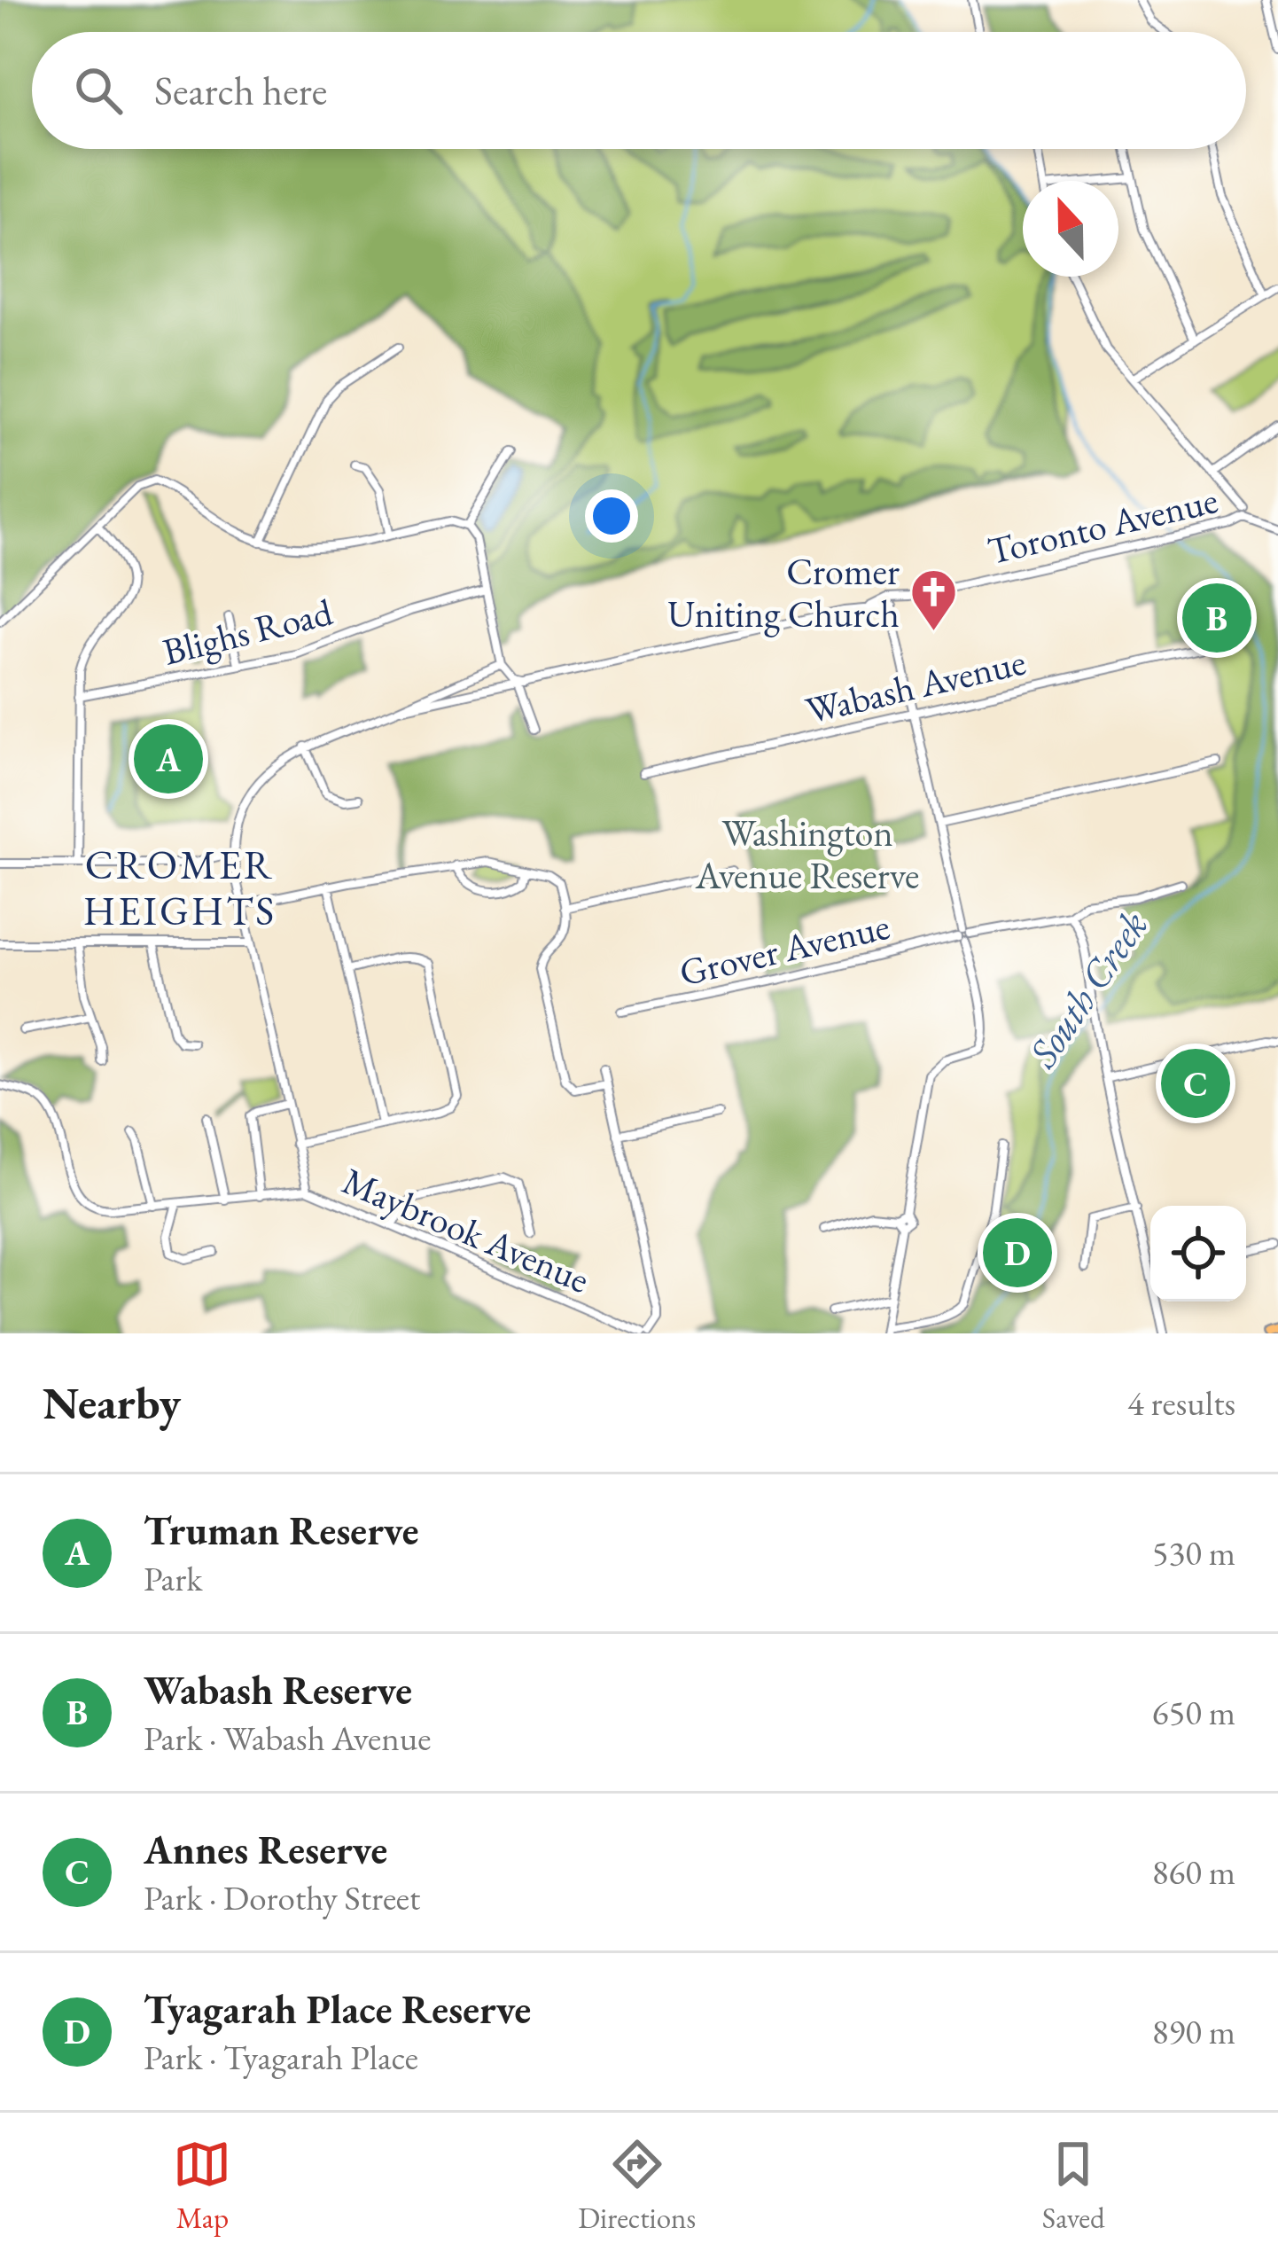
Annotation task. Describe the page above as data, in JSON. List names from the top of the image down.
{
  "streets": {
    "street": [
      "Toronto Avenue",
      "Blighs Road",
      "Wabash Avenue",
      "Grover Avenue",
      "Maybrook Avenue"
    ]
  },
  "districts": ["CROMER HEIGHTS"],
  "water": ["South Creek"],
  "parks": ["Washington Avenue Reserve"],
  "places": {
    "church": ["Cromer Uniting Church"]
  },
  "north": "top",
  "page": {
    "search": "Search here",
    "pins": [
      "B",
      "A",
      "C",
      "D"
    ],
    "heading": ["Nearby", "4 results"],
    "list": [
      {
        "mark": "A",
        "name": "Truman Reserve",
        "note": "Park",
        "value": "530 m"
      },
      {
        "mark": "B",
        "name": "Wabash Reserve",
        "note": "Park · Wabash Avenue",
        "value": "650 m"
      },
      {
        "mark": "C",
        "name": "Annes Reserve",
        "note": "Park · Dorothy Street",
        "value": "860 m"
      },
      {
        "mark": "D",
        "name": "Tyagarah Place Reserve",
        "note": "Park · Tyagarah Place",
        "value": "890 m"
      }
    ],
    "nav": ["Map", "Directions", "Saved"]
  }
}
